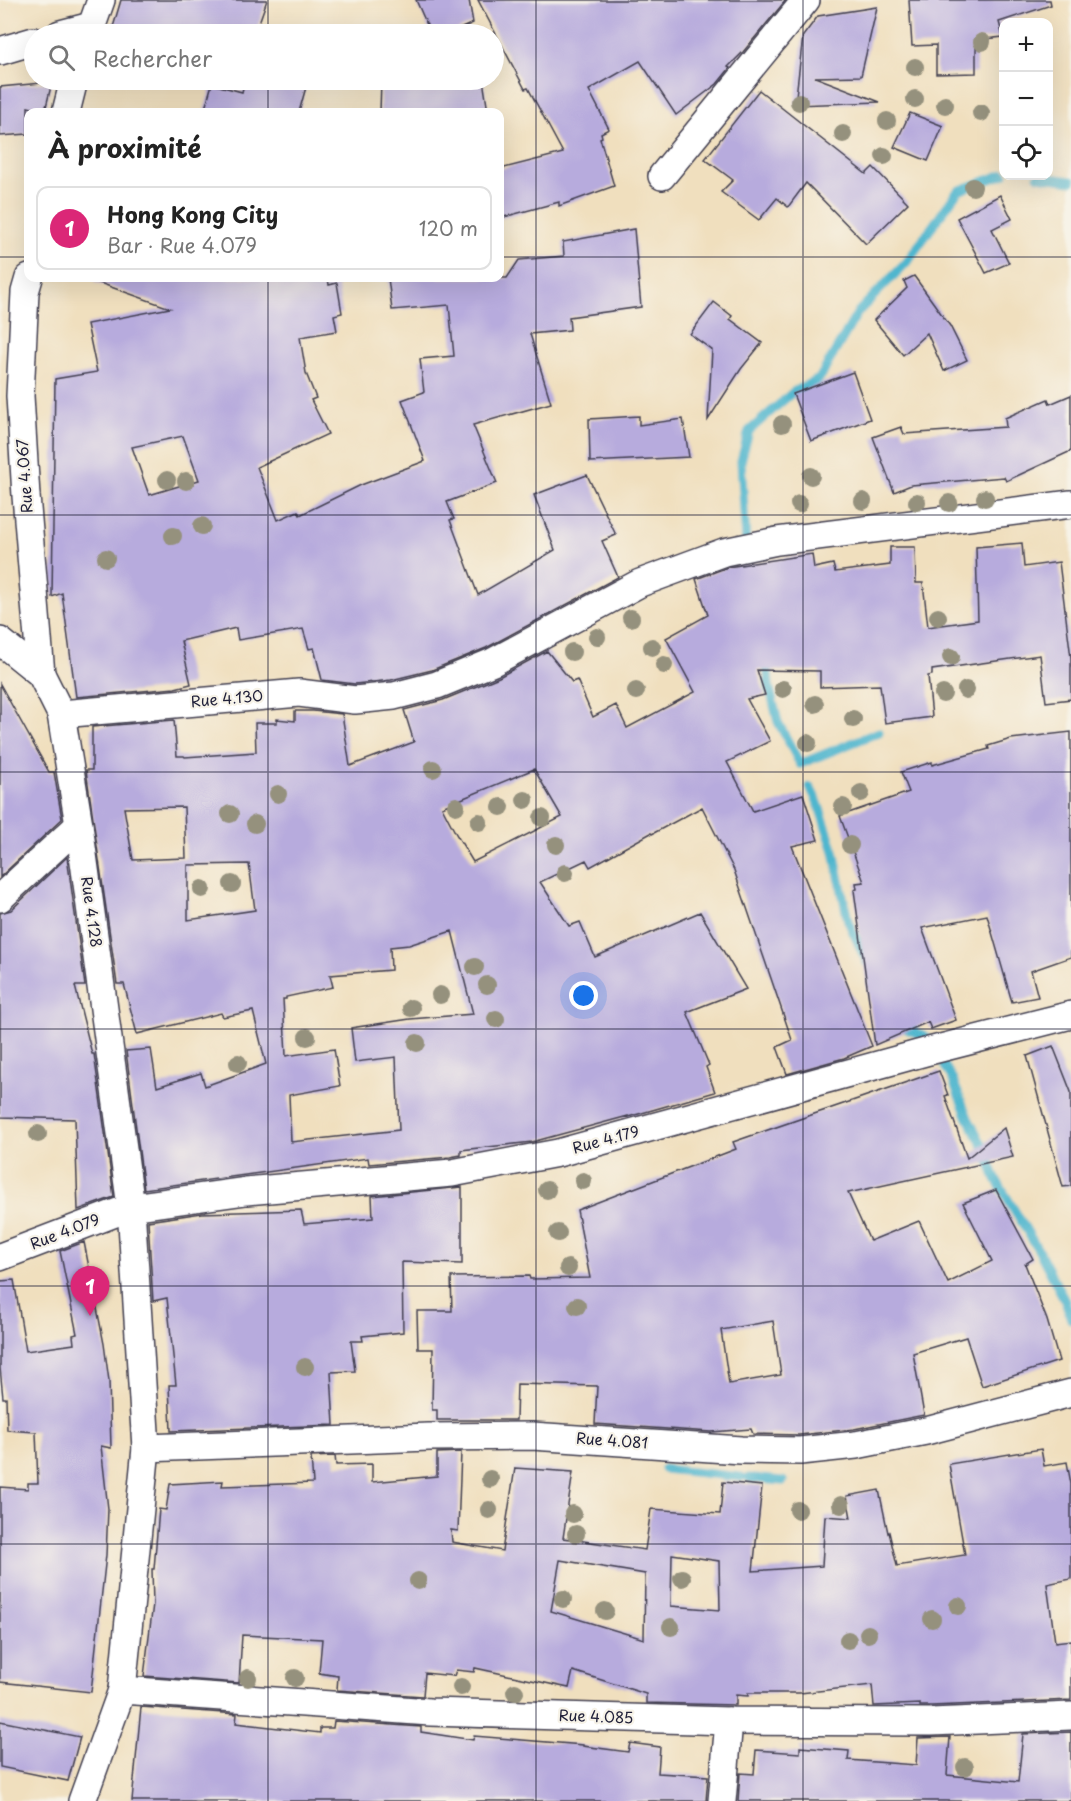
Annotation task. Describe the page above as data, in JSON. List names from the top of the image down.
{
  "streets": {
    "street": [
      "Rue 4.067",
      "Rue 4.130",
      "Rue 4.128",
      "Rue 4.179",
      "Rue 4.079",
      "Rue 4.081",
      "Rue 4.085"
    ]
  },
  "crossings": [
    ["Rue 4.067", "Rue 4.128"],
    ["Rue 4.130", "Rue 4.128"],
    ["Rue 4.128", "Rue 4.179"],
    ["Rue 4.128", "Rue 4.079"],
    ["Rue 4.128", "Rue 4.081"],
    ["Rue 4.128", "Rue 4.085"],
    ["Rue 4.179", "Rue 4.079"]
  ],
  "page": {
    "map_buttons": ["+", "−"],
    "search": "Rechercher",
    "heading": "À proximité",
    "list": [
      {
        "mark": "1",
        "name": "Hong Kong City",
        "note": "Bar · Rue 4.079",
        "value": "120 m"
      }
    ],
    "pins": "1"
  }
}
